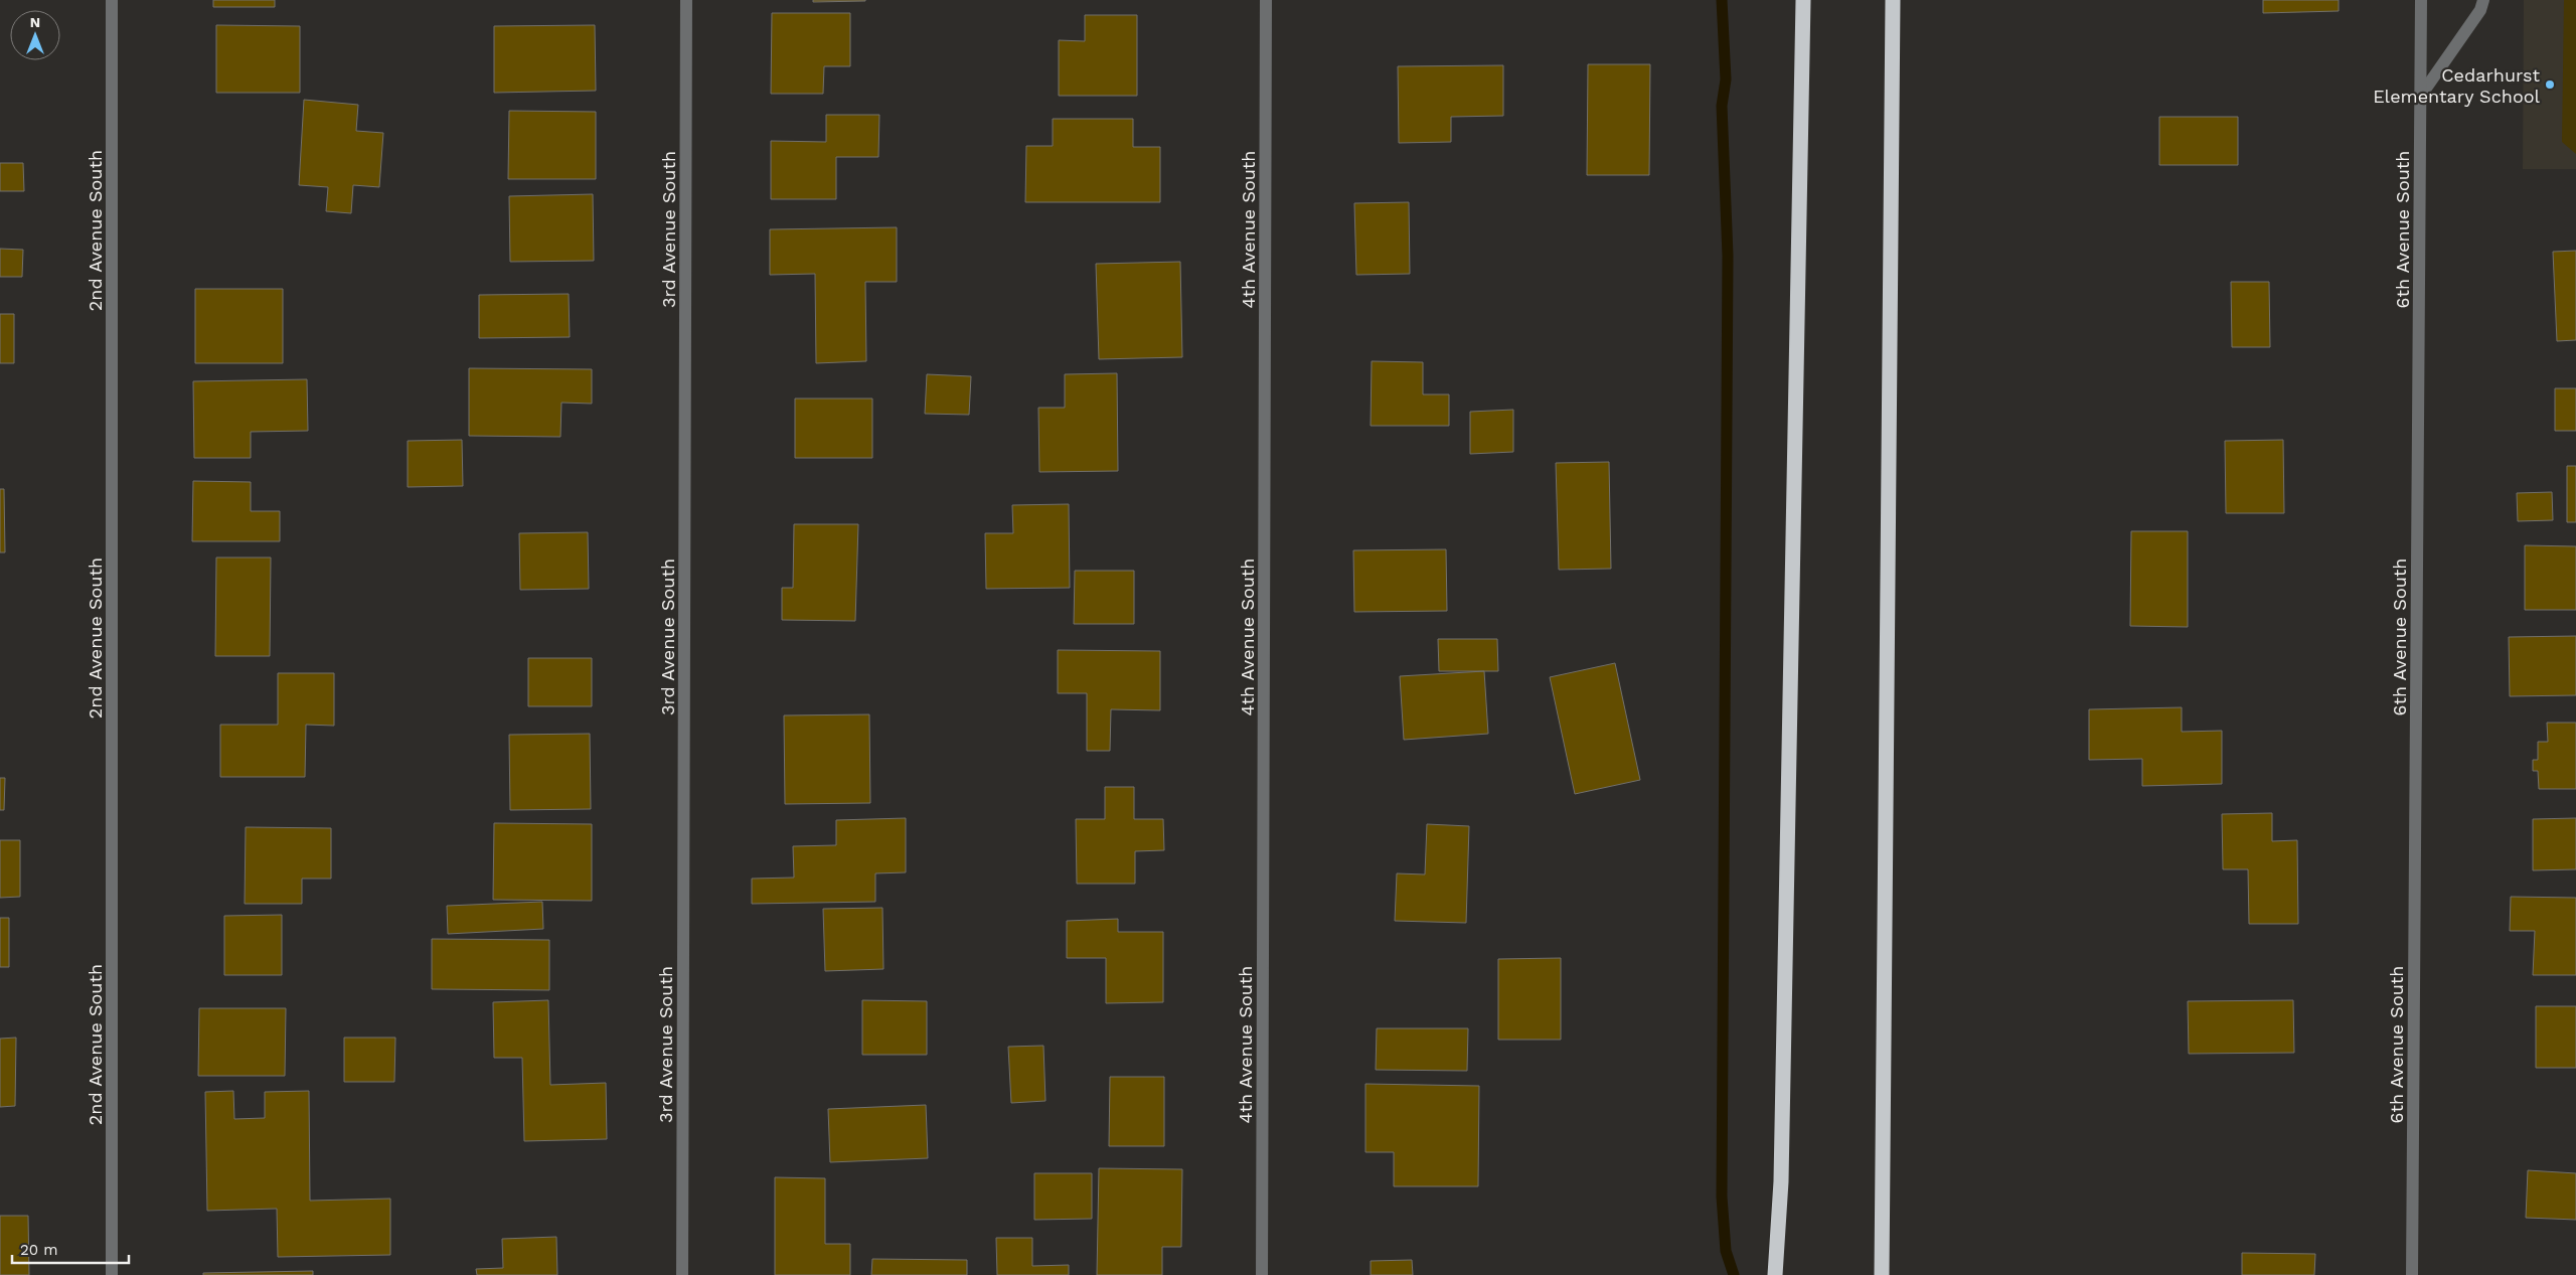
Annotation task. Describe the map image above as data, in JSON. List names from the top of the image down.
{
  "streets": {
    "street": [
      "3rd Avenue South",
      "4th Avenue South",
      "6th Avenue South",
      "2nd Avenue South"
    ]
  },
  "places": ["Cedarhurst Elementary School"],
  "scale_bar": "20 m",
  "north": "top"
}
